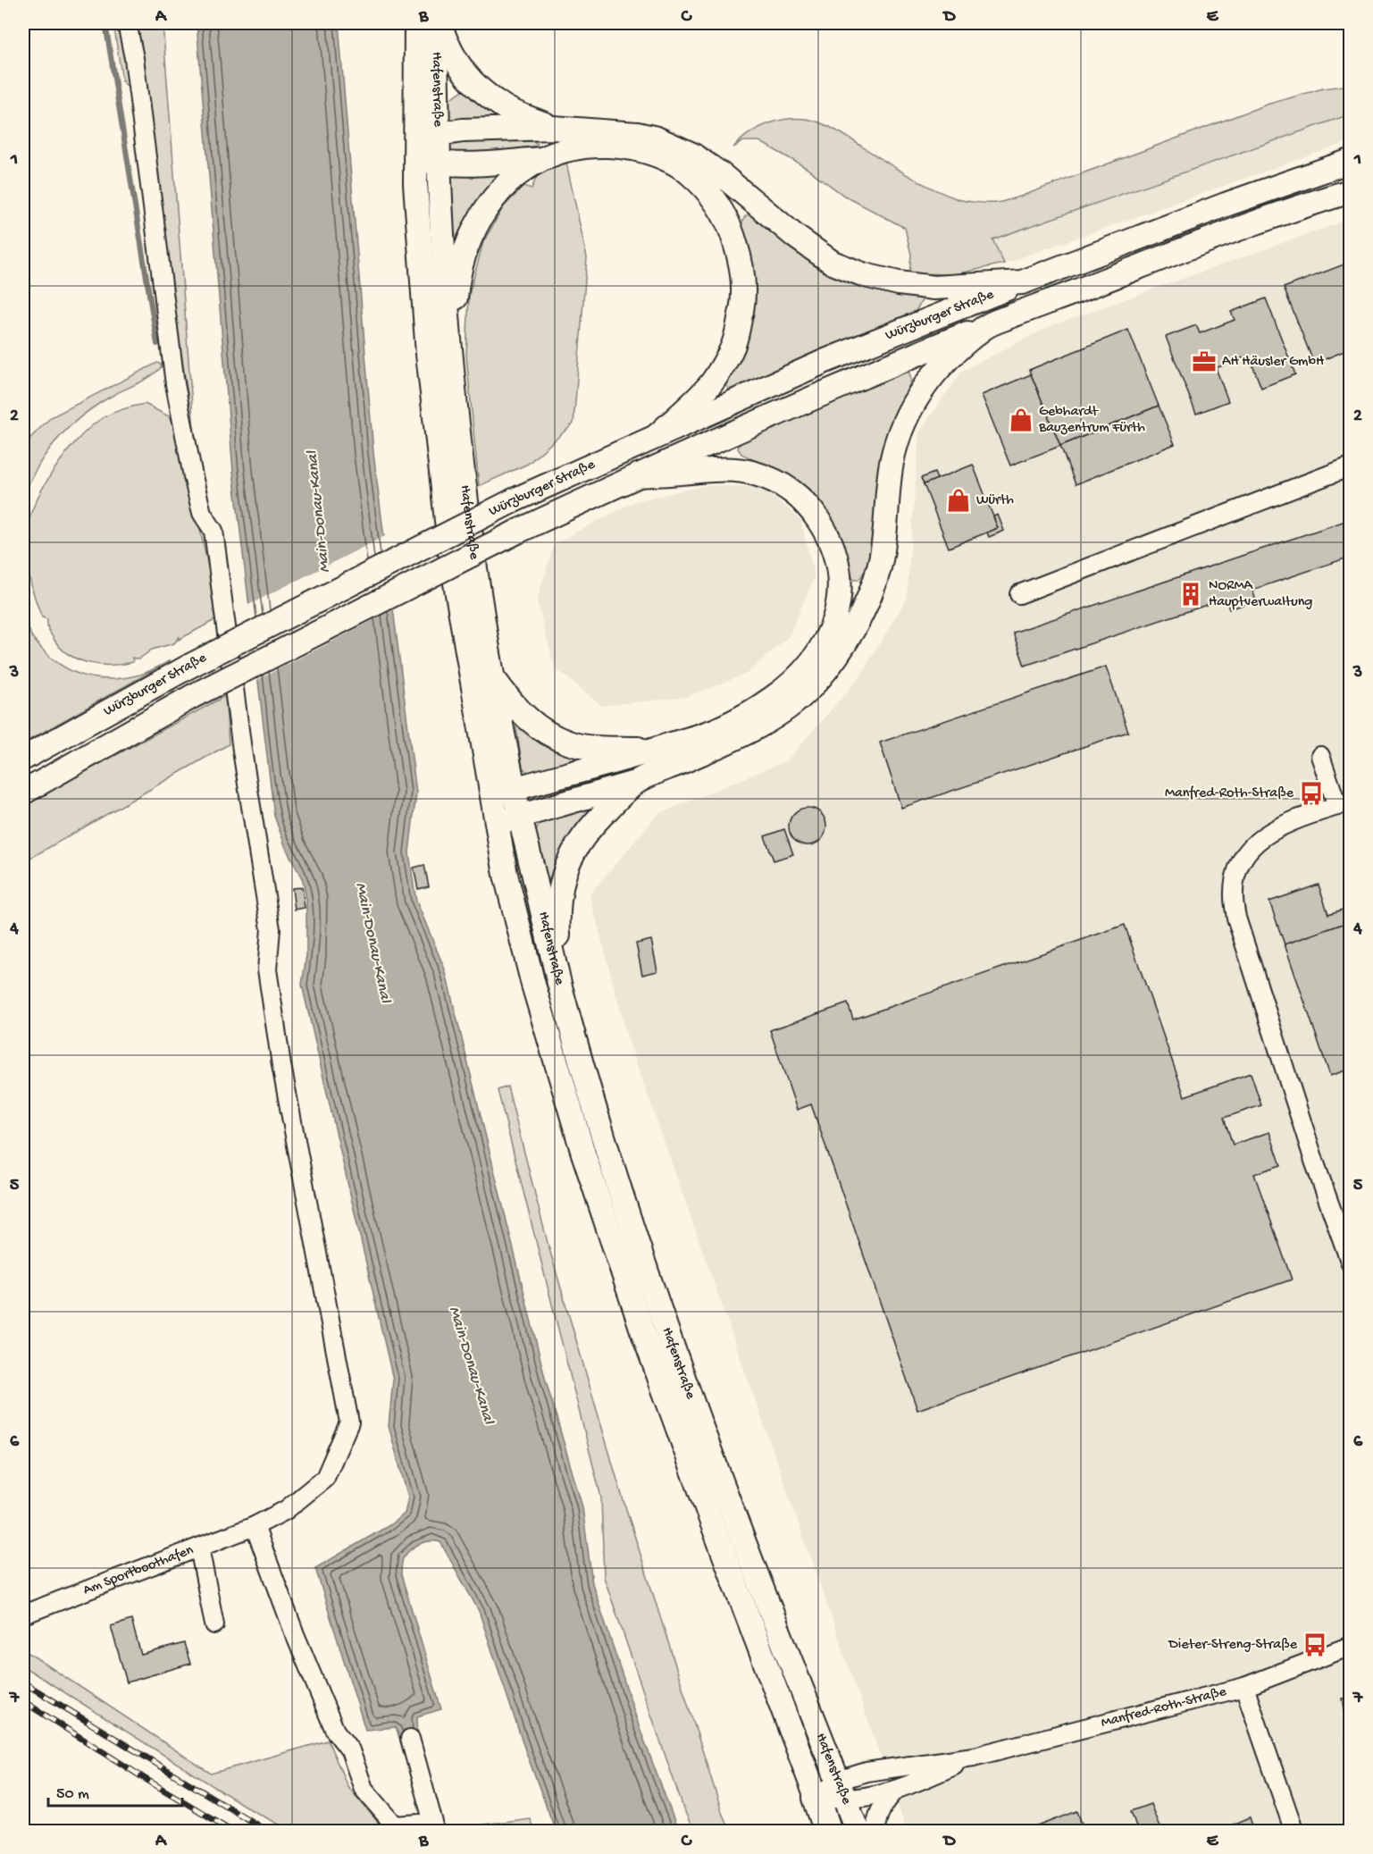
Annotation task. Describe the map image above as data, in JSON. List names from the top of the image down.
{
  "streets": {
    "highway": ["Hafenstraße"],
    "main road": ["Würzburger Straße"],
    "street": ["Am Sportboothafen", "Manfred-Roth-Straße"]
  },
  "crossings": [
    ["Hafenstraße", "Manfred-Roth-Straße"]
  ],
  "water": ["Main-Donau-Kanal"],
  "places": {
    "office": ["AH Häusler GmbH"],
    "shop": ["Gebhardt Bauzentrum Fürth", "Würth"],
    "building": ["NORMA Hauptverwaltung"],
    "bus stop": ["Manfred-Roth-Straße", "Dieter-Streng-Straße"]
  },
  "scale_bar": "50 m",
  "grid": {
    "columns": [
      "A",
      "B",
      "C",
      "D",
      "E"
    ],
    "rows": [
      "1",
      "2",
      "3",
      "4",
      "5",
      "6",
      "7"
    ]
  }
}
